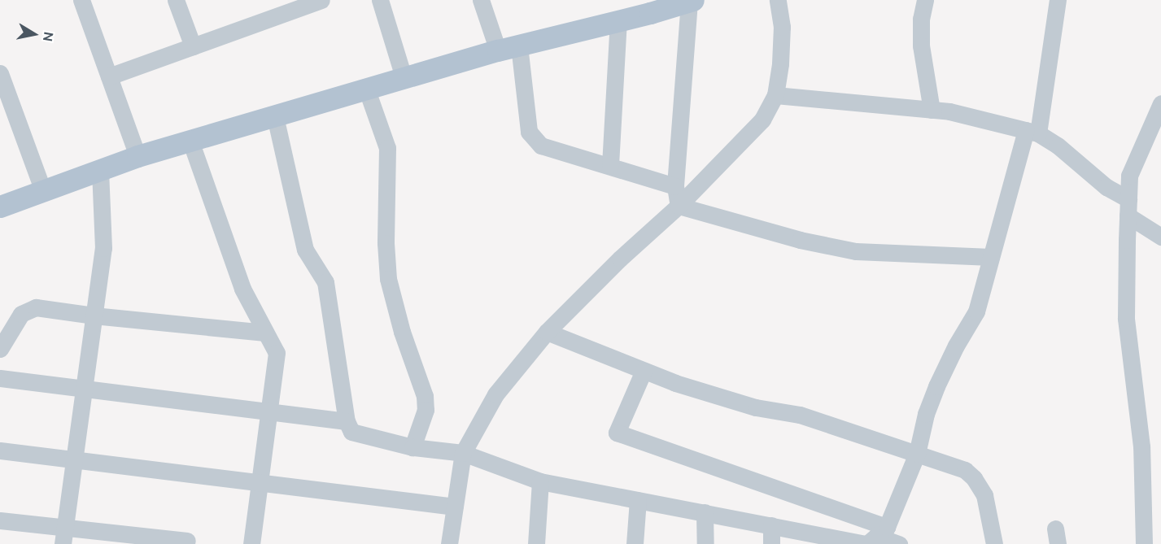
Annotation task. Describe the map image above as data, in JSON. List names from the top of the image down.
{
  "north": "right"
}
